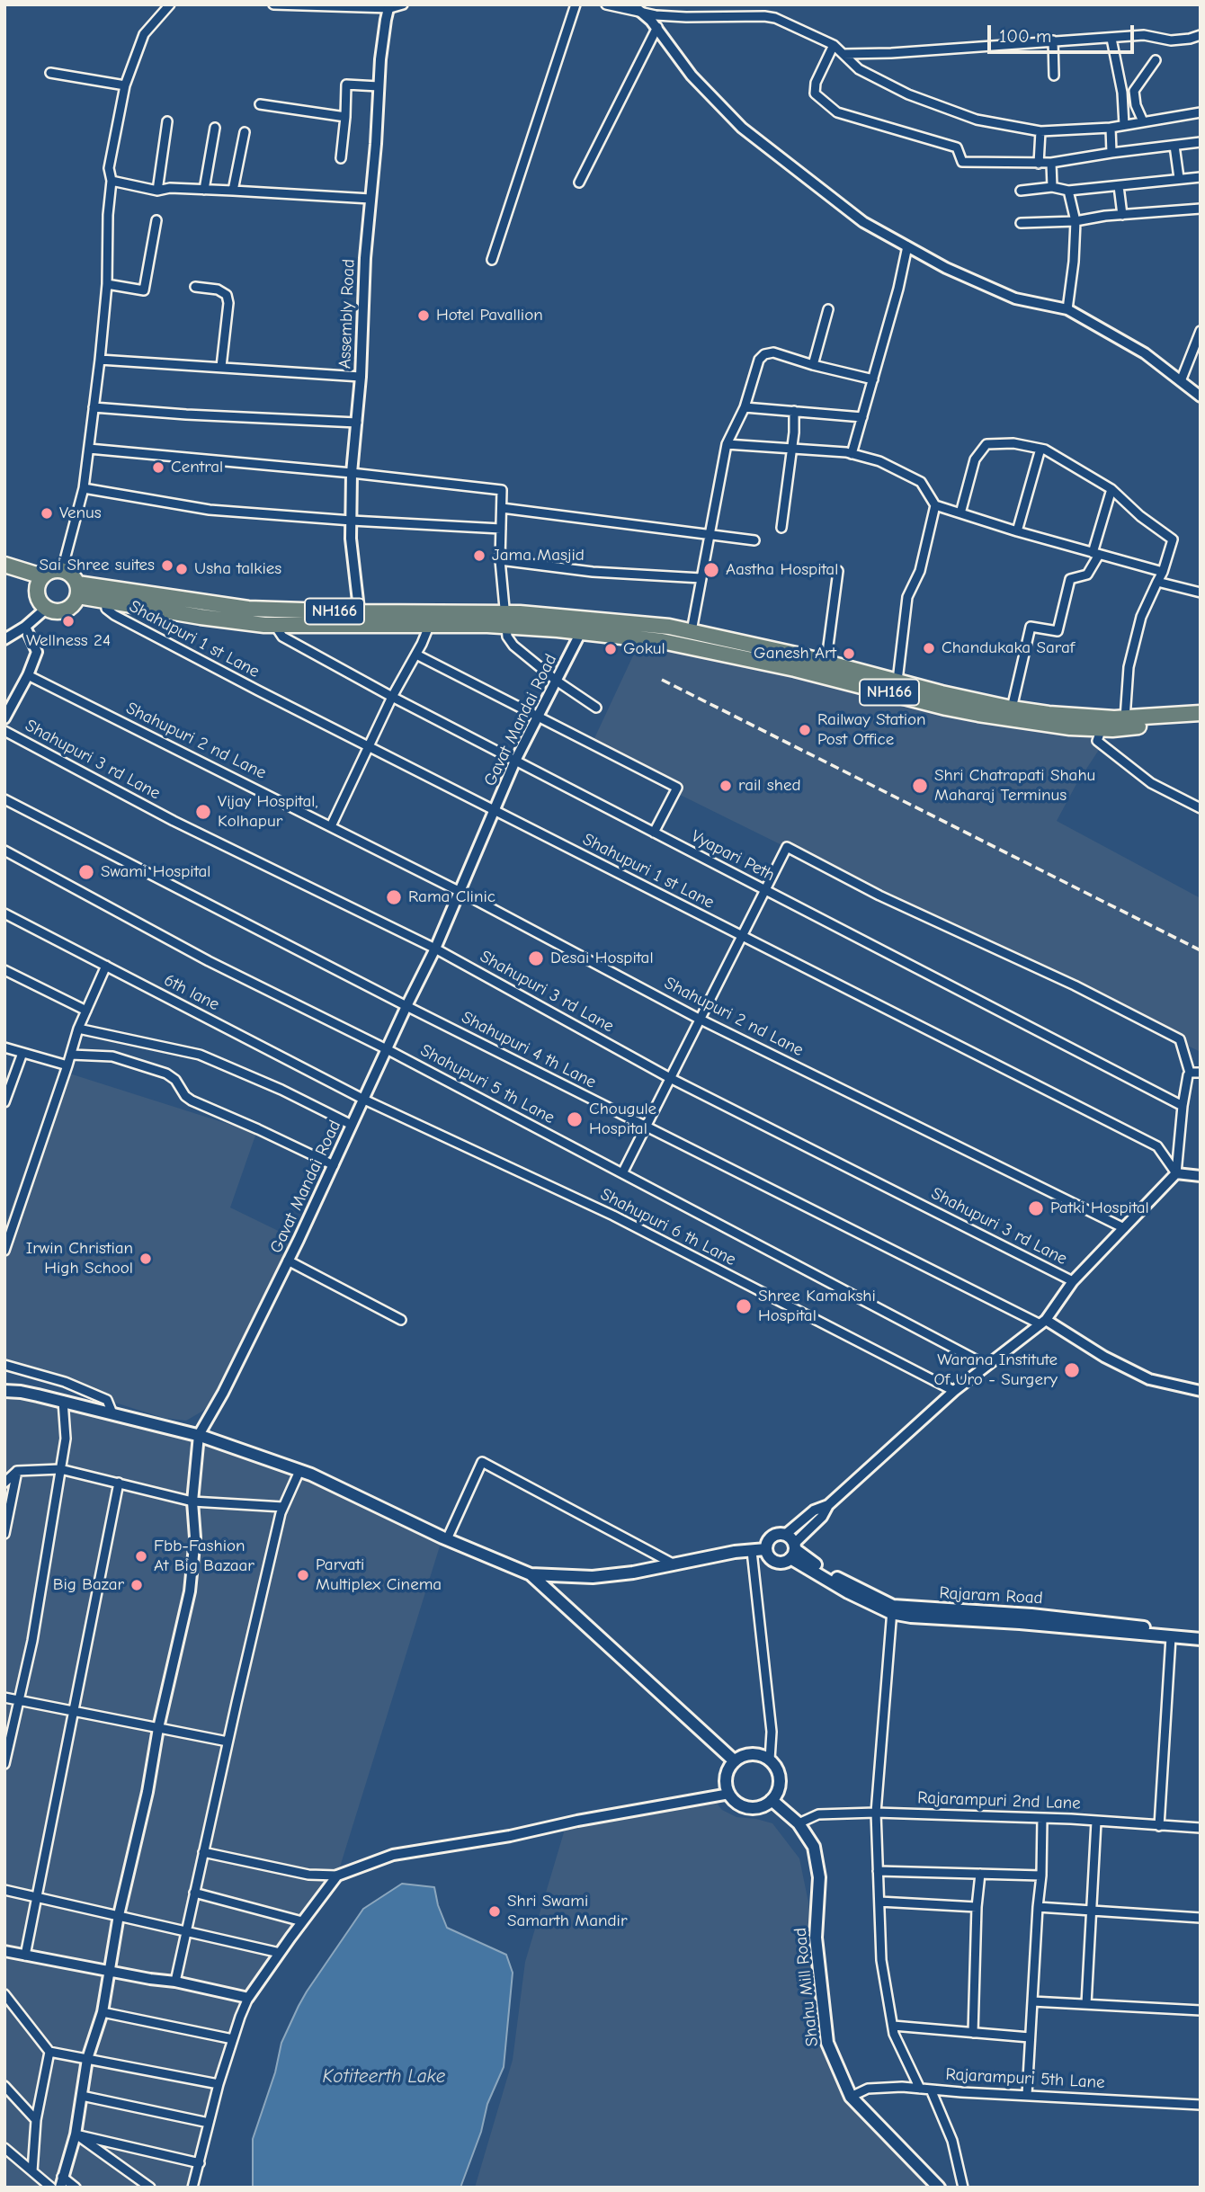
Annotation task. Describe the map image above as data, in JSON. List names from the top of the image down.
{
  "streets": {
    "highway": ["NH166"],
    "main road": ["Rajaram Road", "Shahu Mill Road"],
    "street": [
      "Assembly Road",
      "Shahupuri 1 st Lane",
      "Gavat Mandai Road",
      "Shahupuri 2 nd Lane",
      "Shahupuri 3 rd Lane",
      "Vyapari Peth",
      "6th lane",
      "Shahupuri 4 th Lane",
      "Shahupuri 5 th Lane",
      "Shahupuri 6 th Lane",
      "Rajarampuri 2nd Lane",
      "Rajarampuri 5th Lane"
    ]
  },
  "crossings": [
    ["Assembly Road", "NH166"],
    ["NH166", "Shahupuri 1 st Lane"],
    ["NH166", "Gavat Mandai Road"],
    ["NH166", "Vyapari Peth"],
    ["Shahupuri 1 st Lane", "Gavat Mandai Road"],
    ["Gavat Mandai Road", "Shahupuri 2 nd Lane"],
    ["Gavat Mandai Road", "Shahupuri 3 rd Lane"],
    ["Gavat Mandai Road", "Vyapari Peth"],
    ["Gavat Mandai Road", "6th lane"],
    ["Gavat Mandai Road", "Shahupuri 4 th Lane"],
    ["Gavat Mandai Road", "Shahupuri 5 th Lane"],
    ["Gavat Mandai Road", "Shahupuri 6 th Lane"],
    ["6th lane", "Shahupuri 6 th Lane"],
    ["Rajarampuri 2nd Lane", "Shahu Mill Road"],
    ["Shahu Mill Road", "Rajarampuri 5th Lane"]
  ],
  "water": ["Kotiteerth Lake"],
  "places": [
    "Hotel Pavallion",
    "Central",
    "Venus",
    "Jama Masjid",
    "Sai Shree suites",
    "Usha talkies",
    "Aastha Hospital",
    "Wellness 24",
    "Chandukaka Saraf",
    "Gokul",
    "Ganesh Art",
    "Railway Station Post Office",
    "rail shed",
    "Shri Chatrapati Shahu Maharaj Terminus",
    "Vijay Hospital, Kolhapur",
    "Swami Hospital",
    "Rama Clinic",
    "Desai Hospital",
    "Chougule Hospital",
    "Patki Hospital",
    "Irwin Christian High School",
    "Shree Kamakshi Hospital",
    "Warana Institute Of Uro - Surgery",
    "Fbb-Fashion At Big Bazaar",
    "Parvati Multiplex Cinema",
    "Big Bazar",
    "Shri Swami Samarth Mandir"
  ],
  "scale_bar": "100 m"
}
